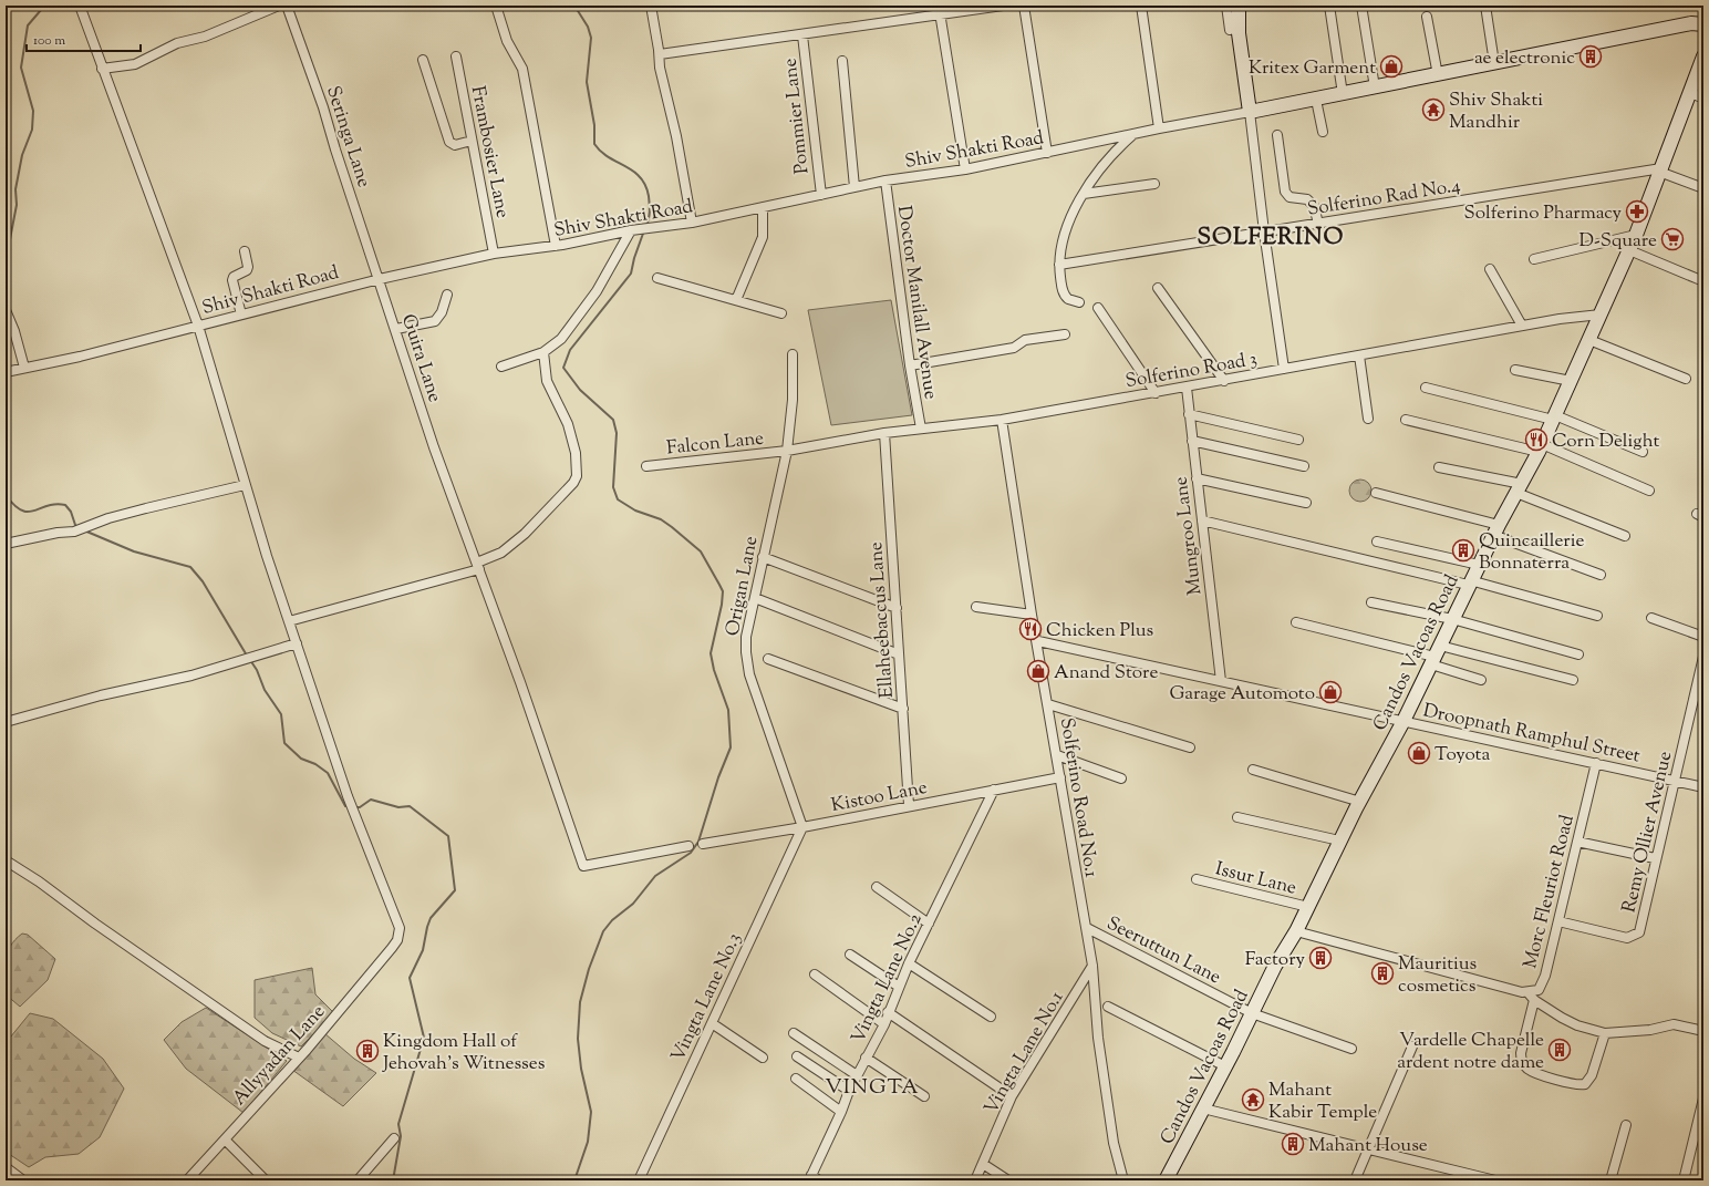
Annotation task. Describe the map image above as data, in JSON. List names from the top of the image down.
{
  "streets": {
    "main road": ["Candos Vacoas Road"],
    "street": [
      "Pommier Lane",
      "Seringa Lane",
      "Shiv Shakti Road",
      "Frambosier Lane",
      "Solferino Rad No.4",
      "Doctor Manilall Avenue",
      "Guira Lane",
      "Solferino Road 3",
      "Falcon Lane",
      "Mungroo Lane",
      "Origan Lane",
      "Ellaheebaccus Lane",
      "Droopnath Ramphul Street",
      "Kistoo Lane",
      "Solferino Road No.1",
      "Remy Ollier Avenue",
      "Issur Lane",
      "Morc Fleuriot Road",
      "Seeruttun Lane",
      "Vingta Lane No.2",
      "Vingta Lane No.3",
      "Vingta Lane No.1",
      "Allyyadan Lane"
    ]
  },
  "crossings": [
    ["Pommier Lane", "Shiv Shakti Road"],
    ["Seringa Lane", "Shiv Shakti Road"],
    ["Seringa Lane", "Guira Lane"],
    ["Shiv Shakti Road", "Frambosier Lane"],
    ["Shiv Shakti Road", "Doctor Manilall Avenue"],
    ["Shiv Shakti Road", "Guira Lane"],
    ["Shiv Shakti Road", "Allyyadan Lane"],
    ["Solferino Rad No.4", "Candos Vacoas Road"],
    ["Doctor Manilall Avenue", "Solferino Road 3"],
    ["Solferino Road 3", "Falcon Lane"],
    ["Solferino Road 3", "Mungroo Lane"],
    ["Solferino Road 3", "Origan Lane"],
    ["Solferino Road 3", "Ellaheebaccus Lane"],
    ["Solferino Road 3", "Candos Vacoas Road"],
    ["Solferino Road 3", "Solferino Road No.1"],
    ["Falcon Lane", "Origan Lane"],
    ["Mungroo Lane", "Droopnath Ramphul Street"],
    ["Origan Lane", "Kistoo Lane"],
    ["Origan Lane", "Vingta Lane No.3"],
    ["Ellaheebaccus Lane", "Kistoo Lane"],
    ["Candos Vacoas Road", "Droopnath Ramphul Street"],
    ["Candos Vacoas Road", "Issur Lane"],
    ["Candos Vacoas Road", "Morc Fleuriot Road"],
    ["Candos Vacoas Road", "Seeruttun Lane"],
    ["Droopnath Ramphul Street", "Solferino Road No.1"],
    ["Droopnath Ramphul Street", "Remy Ollier Avenue"],
    ["Droopnath Ramphul Street", "Morc Fleuriot Road"],
    ["Kistoo Lane", "Solferino Road No.1"],
    ["Kistoo Lane", "Vingta Lane No.2"],
    ["Kistoo Lane", "Vingta Lane No.3"],
    ["Solferino Road No.1", "Seeruttun Lane"],
    ["Solferino Road No.1", "Vingta Lane No.1"],
    ["Remy Ollier Avenue", "Morc Fleuriot Road"]
  ],
  "districts": ["SOLFERINO", "VINGTA"],
  "places": {
    "building": [
      "ae electronic",
      "Quincaillerie Bonnaterra",
      "Factory",
      "Mauritius cosmetics",
      "Vardelle Chapelle ardent notre dame",
      "Kingdom Hall of Jehovah's Witnesses",
      "Mahant House"
    ],
    "shop": [
      "Kritex Garment",
      "Anand Store",
      "Garage Automoto",
      "Toyota"
    ],
    "temple": ["Shiv Shakti Mandhir", "Mahant Kabir Temple"],
    "pharmacy": ["Solferino Pharmacy"],
    "supermarket": ["D-Square"],
    "restaurant": ["Corn Delight", "Chicken Plus"]
  },
  "scale_bar": "100 m"
}
